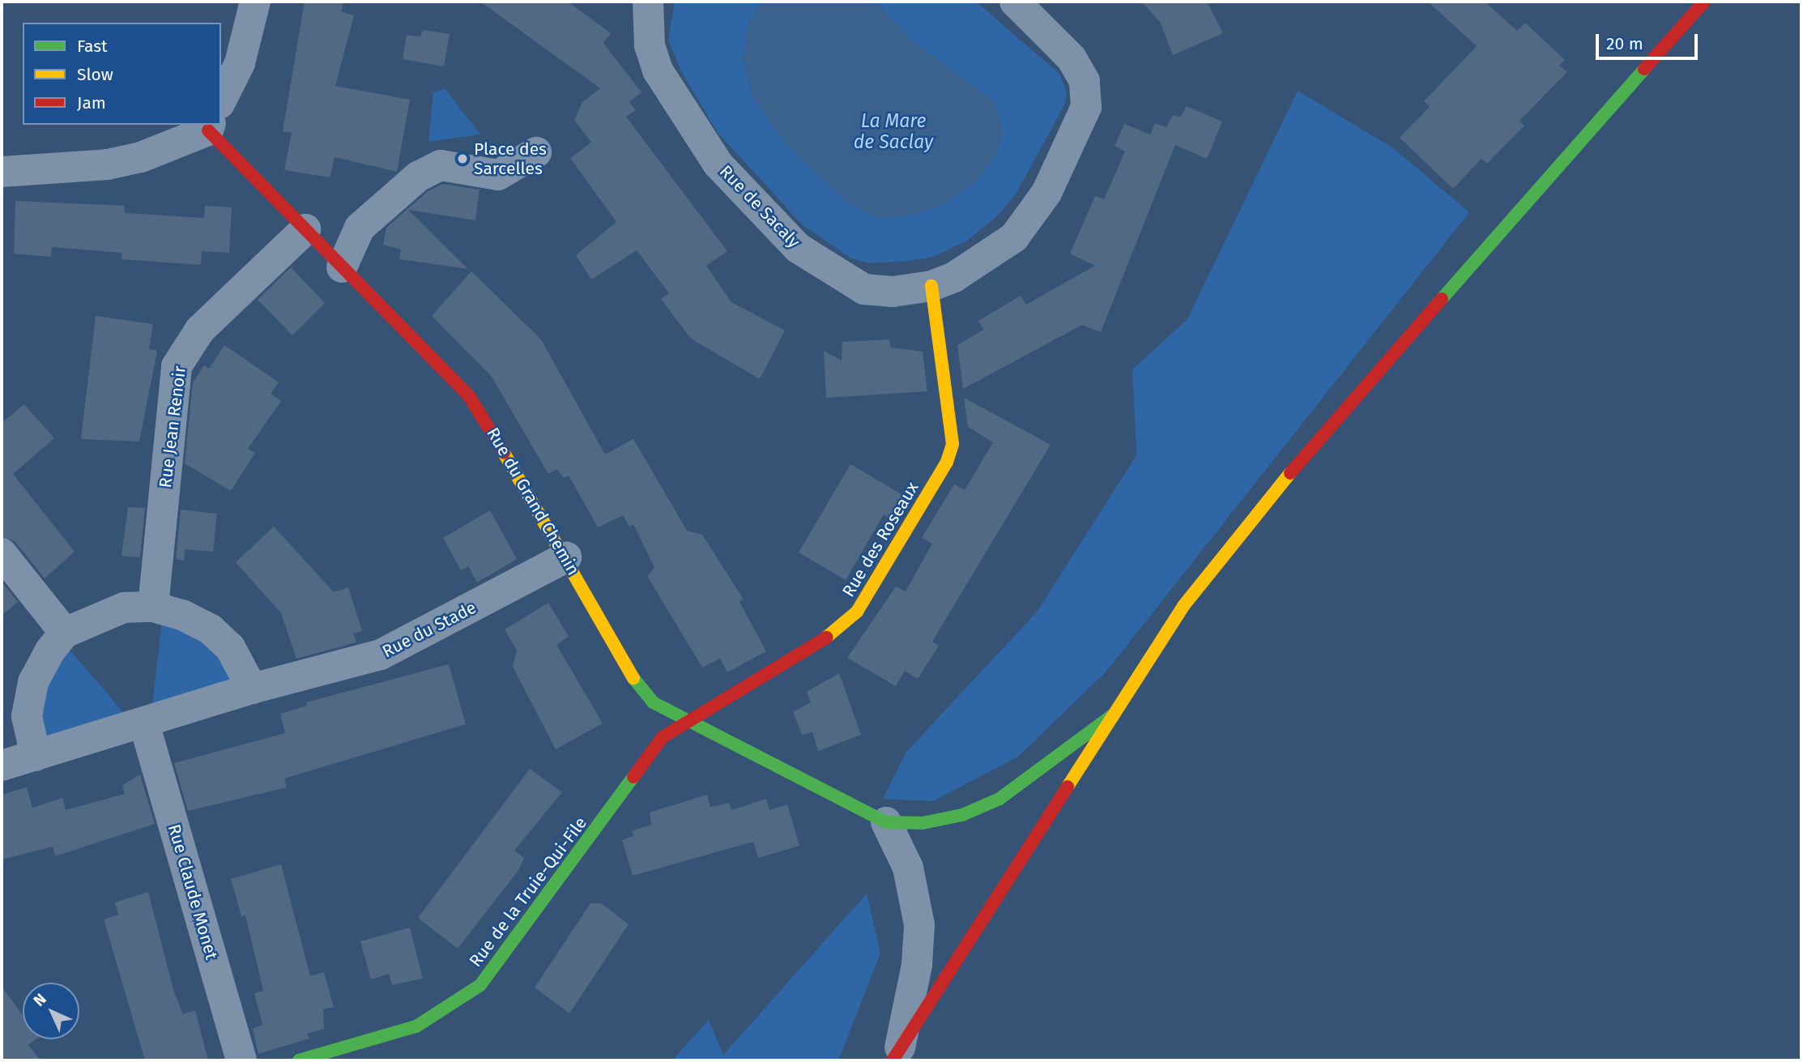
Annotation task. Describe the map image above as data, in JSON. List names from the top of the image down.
{
  "streets": {
    "street": [
      "Rue de Sacaly",
      "Rue Jean Renoir",
      "Rue du Grand Chemin",
      "Rue des Roseaux",
      "Rue du Stade",
      "Rue Claude Monet",
      "Rue de la Truie-Qui-File"
    ]
  },
  "crossings": [
    ["Rue de Sacaly", "Rue des Roseaux"],
    ["Rue Jean Renoir", "Rue du Grand Chemin"],
    ["Rue du Grand Chemin", "Rue des Roseaux"],
    ["Rue du Grand Chemin", "Rue du Stade"],
    ["Rue du Grand Chemin", "Rue de la Truie-Qui-File"],
    ["Rue des Roseaux", "Rue de la Truie-Qui-File"],
    ["Rue du Stade", "Rue Claude Monet"]
  ],
  "water": ["La Mare de Saclay"],
  "places": ["Place des Sarcelles"],
  "legend": ["Fast", "Slow", "Jam"],
  "scale_bar": "20 m",
  "north": "top left"
}
